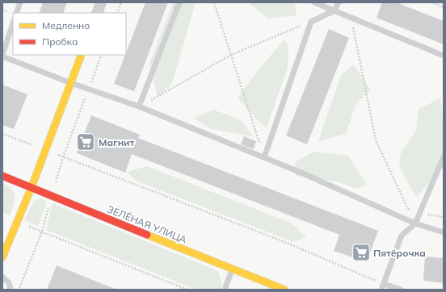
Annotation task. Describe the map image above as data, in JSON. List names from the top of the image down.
{
  "streets": {
    "main road": ["ЗЕЛЁНАЯ УЛИЦА"]
  },
  "places": {
    "supermarket": ["Магнит", "Пятёрочка"]
  },
  "legend": ["Медленно", "Пробка"]
}
